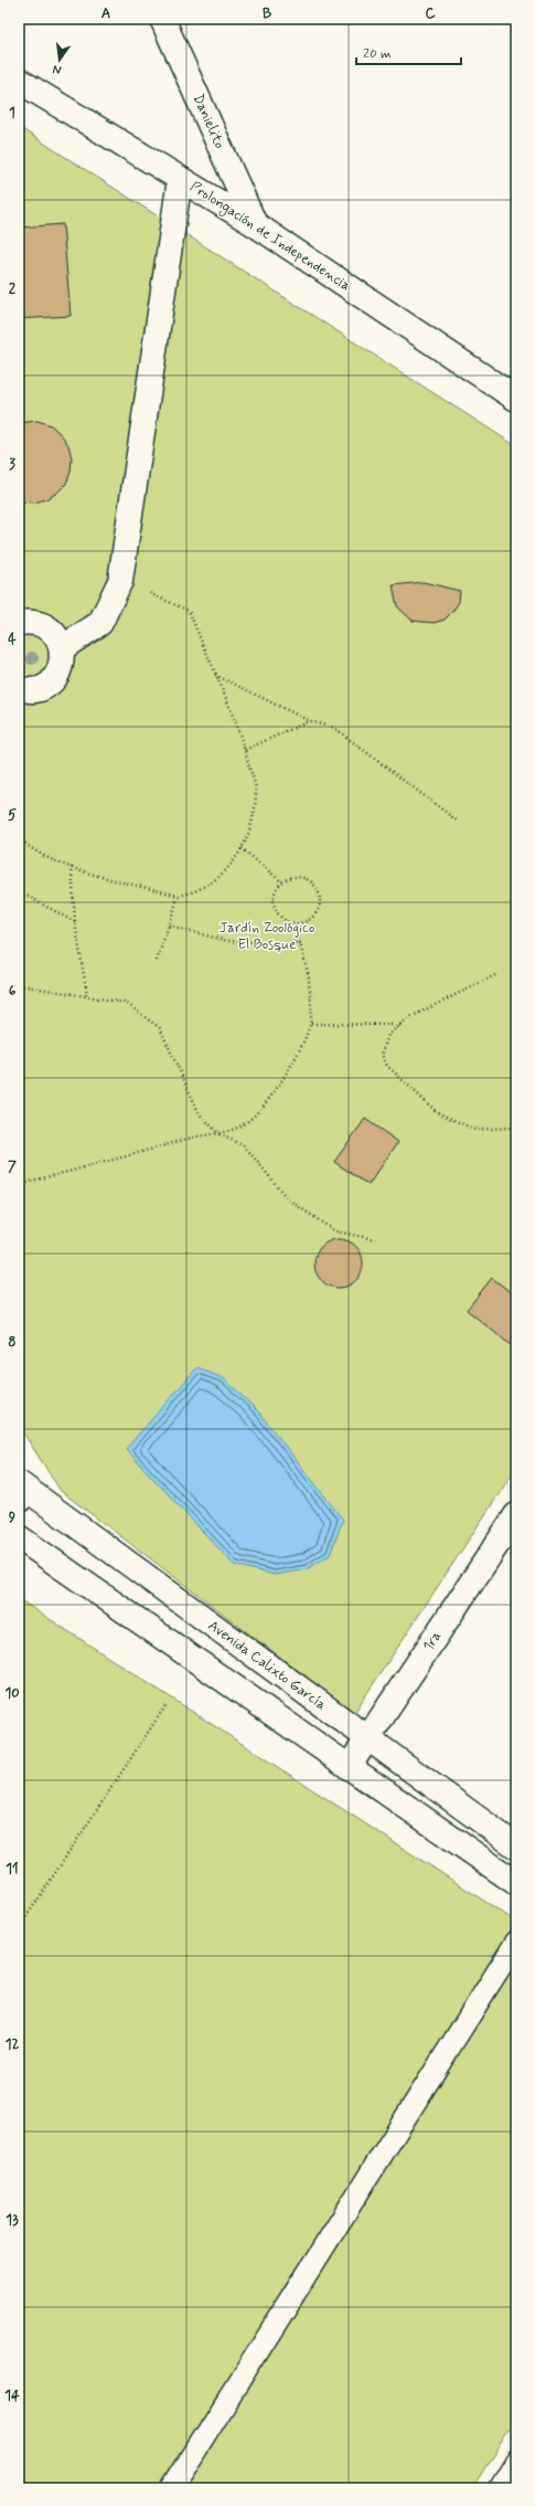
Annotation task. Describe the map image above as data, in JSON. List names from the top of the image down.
{
  "streets": {
    "street": [
      "Danielito",
      "Prolongación de Independencia",
      "1ra",
      "Avenida Calixto García"
    ]
  },
  "crossings": [
    ["Danielito", "Prolongación de Independencia"],
    ["1ra", "Avenida Calixto García"]
  ],
  "parks": ["Jardín Zoológico El Bosque"],
  "scale_bar": "20 m",
  "north": "bottom",
  "grid": {
    "columns": ["A", "B", "C"],
    "rows": [
      "1",
      "2",
      "3",
      "4",
      "5",
      "6",
      "7",
      "8",
      "9",
      "10",
      "11",
      "12",
      "13",
      "14"
    ]
  }
}
